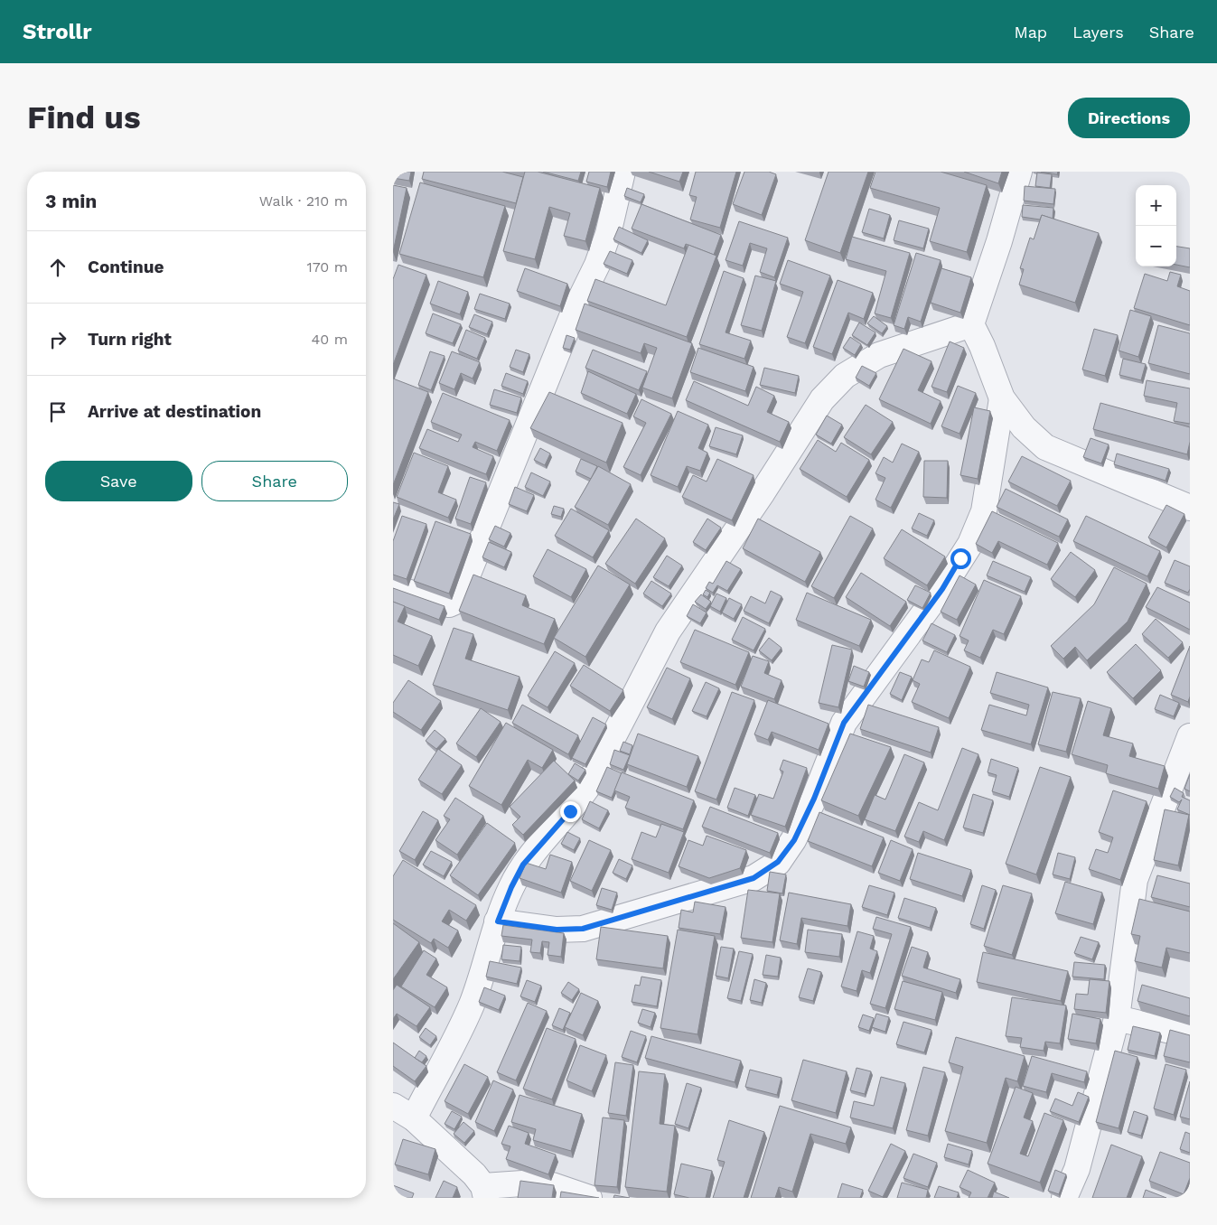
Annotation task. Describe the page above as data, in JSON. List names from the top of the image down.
{
  "page": {
    "header": "Strollr",
    "nav": ["Map", "Layers", "Share"],
    "buttons": [
      "Directions",
      ["Save", "Share"]
    ],
    "title": "Find us",
    "heading": ["3 min", "Walk · 210 m"],
    "map_buttons": ["+", "−"],
    "list": [
      ["Continue", "170 m"],
      ["Turn right", "40 m"],
      "Arrive at destination"
    ]
  }
}
